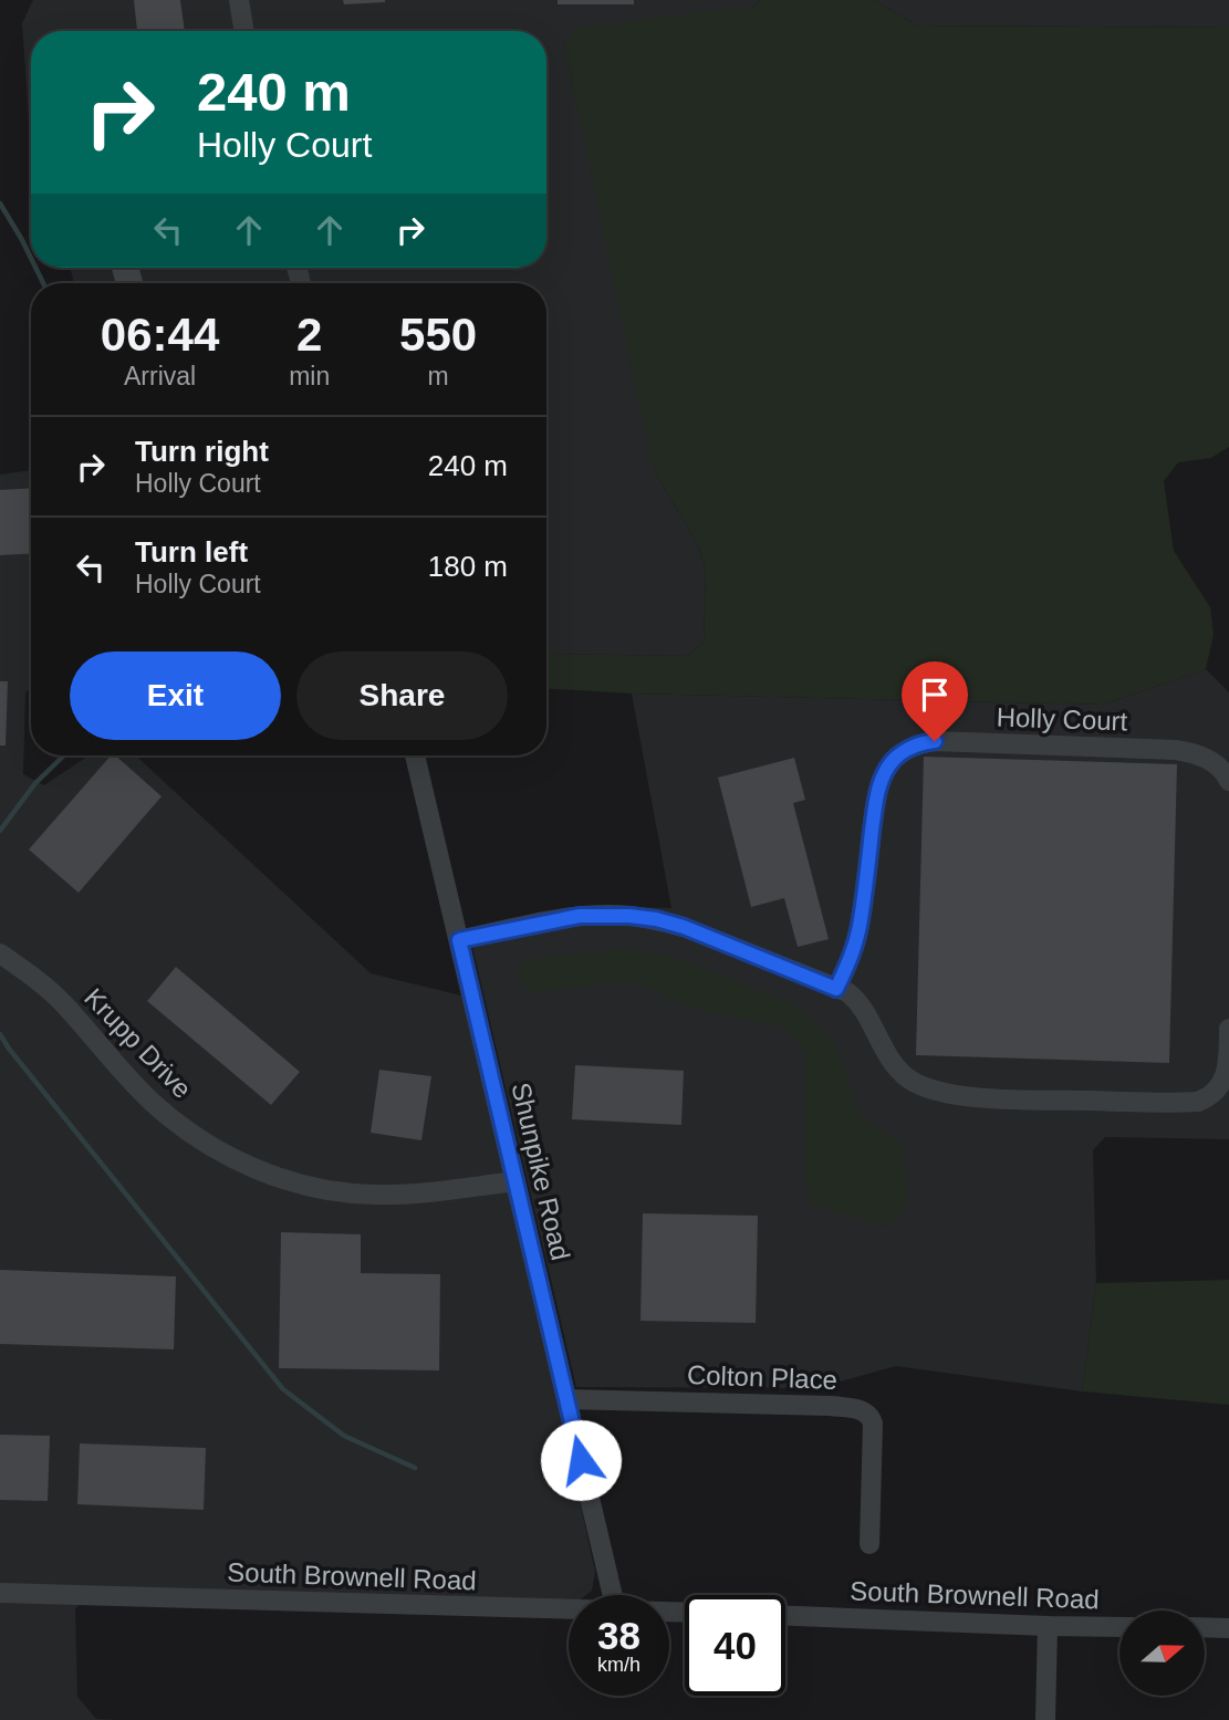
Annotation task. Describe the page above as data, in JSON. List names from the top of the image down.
{
  "streets": {
    "street": [
      "Holly Court",
      "Krupp Drive",
      "Shunpike Road",
      "Colton Place",
      "South Brownell Road"
    ]
  },
  "crossings": [
    ["Krupp Drive", "Shunpike Road"],
    ["Shunpike Road", "Colton Place"]
  ],
  "north": "right",
  "page": {
    "turn": ["240 m", "Holly Court"],
    "eta": [
      "06:44",
      "Arrival",
      "2",
      "min",
      "550",
      "m"
    ],
    "list": [
      {
        "name": "Turn right",
        "note": "Holly Court",
        "value": "240 m"
      },
      {
        "name": "Turn left",
        "note": "Holly Court",
        "value": "180 m"
      }
    ],
    "buttons": ["Exit", "Share"],
    "speed": "38 km/h",
    "limit": "40"
  }
}
